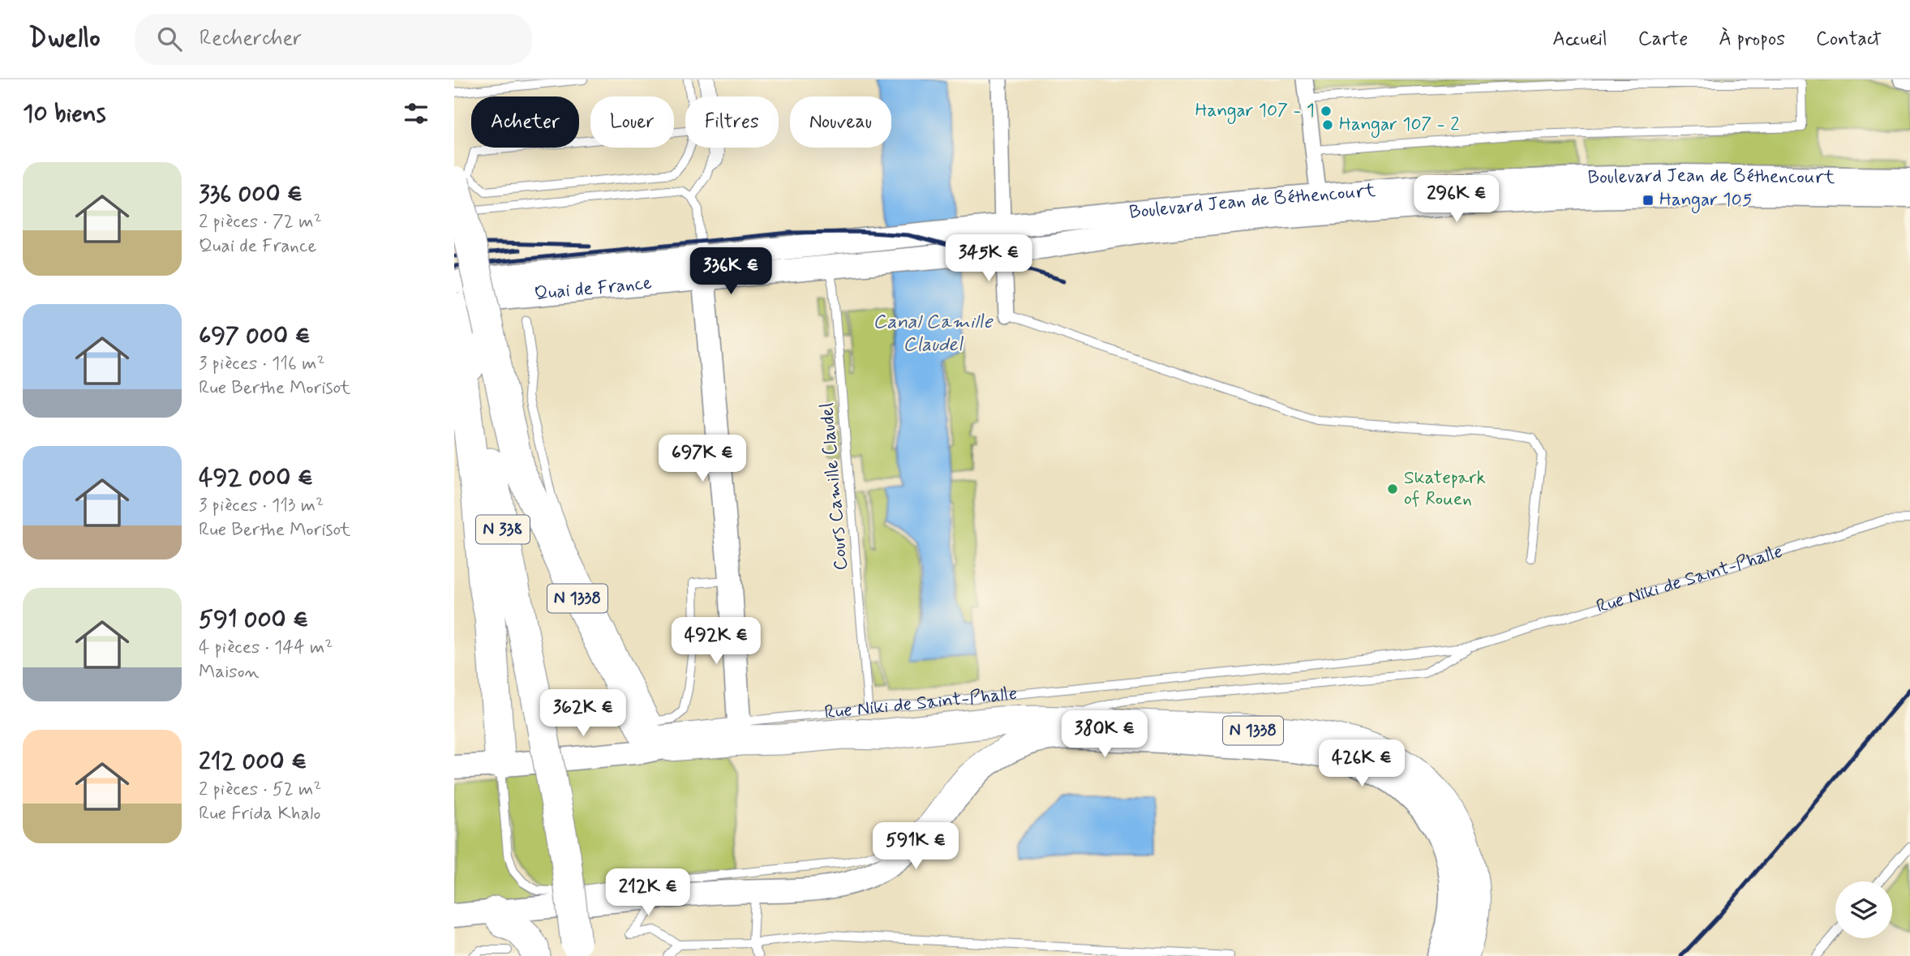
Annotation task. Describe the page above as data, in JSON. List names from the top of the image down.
{
  "streets": {
    "highway": ["N 338", "N 1338"],
    "main road": ["Boulevard Jean de Béthencourt", "Quai de France"],
    "lane": ["Cours Camille Claudel", "Rue Niki de Saint-Phalle"]
  },
  "crossings": [
    ["Boulevard Jean de Béthencourt", "Quai de France"],
    ["Quai de France", "Cours Camille Claudel"],
    ["N 338", "N 1338"],
    ["Rue Niki de Saint-Phalle", "N 1338"]
  ],
  "water": ["Canal Camille Claudel"],
  "places": {
    "other": ["Hangar 107 - 1", "Hangar 107 - 2", "Skatepark of Rouen"],
    "transit": ["Hangar 105"]
  },
  "page": {
    "header": "Dwello",
    "search": "Rechercher",
    "nav": [
      "Accueil",
      "Carte",
      "À propos",
      "Contact"
    ],
    "heading": "10 biens",
    "chip": [
      "Acheter",
      "Louer",
      "Filtres",
      "Nouveau"
    ],
    "list": [
      {
        "name": "336 000 €",
        "note": "2 pièces · 72 m² · Quai de France"
      },
      {
        "name": "697 000 €",
        "note": "3 pièces · 116 m² · Rue Berthe Morisot"
      },
      {
        "name": "492 000 €",
        "note": "3 pièces · 113 m² · Rue Berthe Morisot"
      },
      {
        "name": "591 000 €",
        "note": "4 pièces · 144 m² · Maison"
      },
      {
        "name": "212 000 €",
        "note": "2 pièces · 52 m² · Rue Frida Khalo"
      }
    ],
    "price": [
      "296K €",
      "345K €",
      "336K €",
      "697K €",
      "492K €",
      "362K €",
      "380K €",
      "426K €",
      "591K €",
      "212K €"
    ]
  }
}
